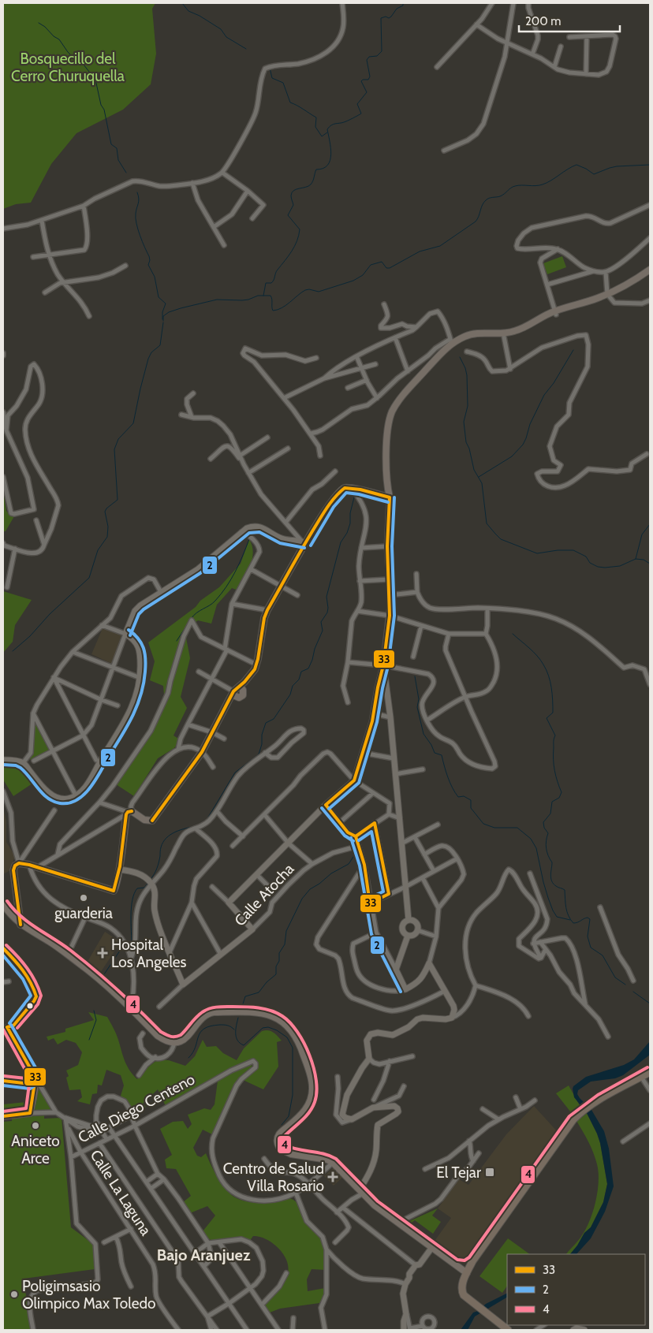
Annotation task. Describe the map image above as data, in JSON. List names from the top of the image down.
{
  "streets": {
    "street": ["Calle Atocha", "Calle Diego Centeno", "Calle La Laguna"]
  },
  "crossings": [
    ["Calle Diego Centeno", "Calle La Laguna"]
  ],
  "districts": ["Bajo Aranjuez"],
  "parks": ["Bosquecillo del Cerro Churuquella"],
  "places": {
    "other": ["guarderia", "Aniceto Arce", "Poligimsasio Olimpico Max Toledo"],
    "health": ["Hospital Los Angeles", "Centro de Salud Villa Rosario"],
    "transit": ["El Tejar"]
  },
  "lines": ["transit line 33", "transit line 2", "transit line 4"],
  "legend": ["33", "2", "4"],
  "scale_bar": "200 m"
}
